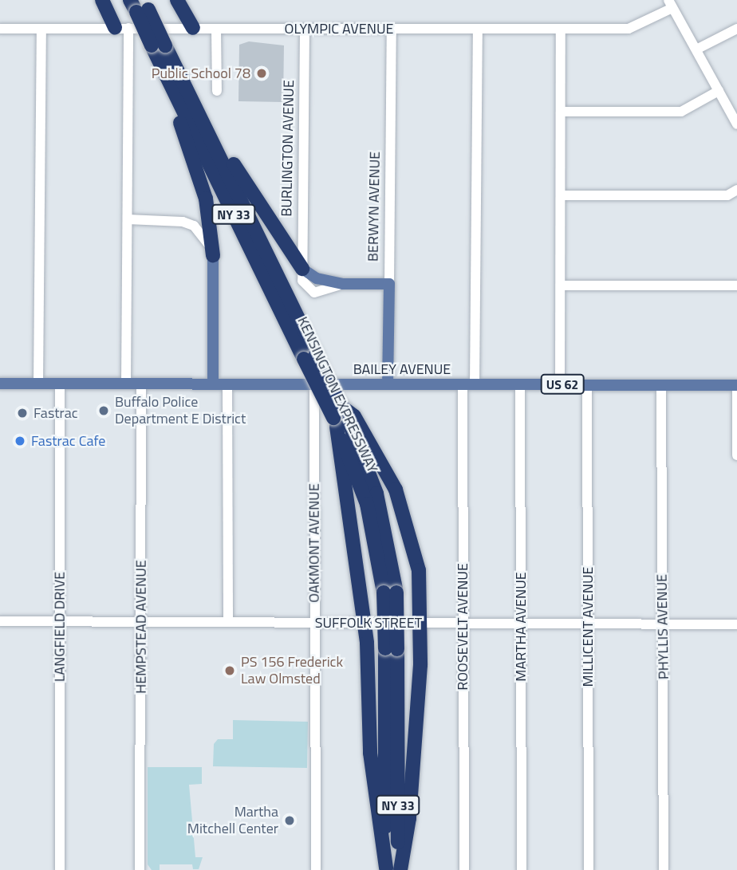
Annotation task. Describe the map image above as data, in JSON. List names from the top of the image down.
{
  "streets": {
    "highway": ["NY 33", "KENSINGTON EXPRESSWAY"],
    "main road": ["BERWYN AVENUE", "BAILEY AVENUE", "US 62"],
    "street": [
      "OLYMPIC AVENUE",
      "BURLINGTON AVENUE",
      "OAKMONT AVENUE",
      "SUFFOLK STREET",
      "LANGFIELD DRIVE",
      "HEMPSTEAD AVENUE",
      "ROOSEVELT AVENUE",
      "MARTHA AVENUE",
      "MILLICENT AVENUE",
      "PHYLLIS AVENUE"
    ]
  },
  "crossings": [
    ["OLYMPIC AVENUE", "BURLINGTON AVENUE"],
    ["OLYMPIC AVENUE", "BERWYN AVENUE"],
    ["OLYMPIC AVENUE", "ROOSEVELT AVENUE"],
    ["BERWYN AVENUE", "BAILEY AVENUE"],
    ["BAILEY AVENUE", "OAKMONT AVENUE"],
    ["BAILEY AVENUE", "LANGFIELD DRIVE"],
    ["BAILEY AVENUE", "HEMPSTEAD AVENUE"],
    ["BAILEY AVENUE", "ROOSEVELT AVENUE"],
    ["BAILEY AVENUE", "MARTHA AVENUE"],
    ["BAILEY AVENUE", "MILLICENT AVENUE"],
    ["BAILEY AVENUE", "PHYLLIS AVENUE"],
    ["OAKMONT AVENUE", "SUFFOLK STREET"],
    ["SUFFOLK STREET", "LANGFIELD DRIVE"],
    ["SUFFOLK STREET", "HEMPSTEAD AVENUE"],
    ["SUFFOLK STREET", "ROOSEVELT AVENUE"],
    ["SUFFOLK STREET", "MARTHA AVENUE"],
    ["SUFFOLK STREET", "MILLICENT AVENUE"],
    ["SUFFOLK STREET", "PHYLLIS AVENUE"]
  ],
  "places": [
    "Public School 78",
    "Buffalo Police Department E District",
    "Fastrac",
    "Fastrac Cafe",
    "PS 156 Frederick Law Olmsted",
    "Martha Mitchell Center"
  ]
}
